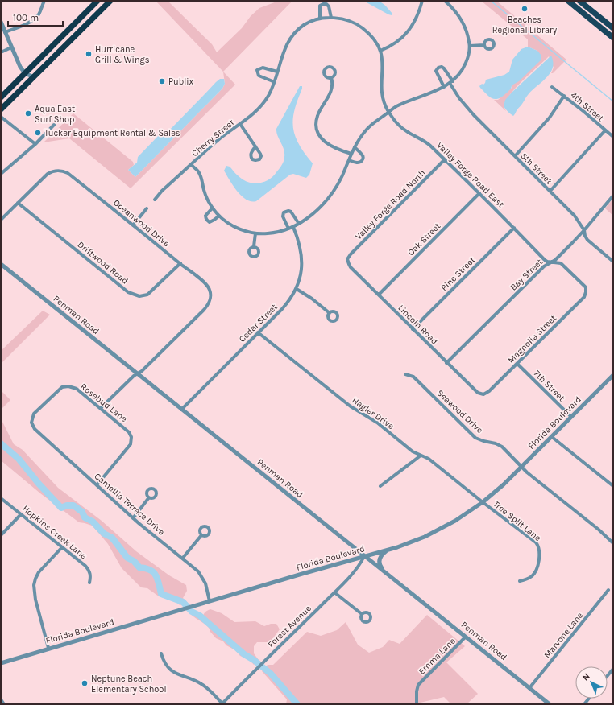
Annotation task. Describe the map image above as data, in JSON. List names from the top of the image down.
{
  "streets": {
    "street": [
      "4th Street",
      "Cherry Street",
      "5th Street",
      "Valley Forge Road East",
      "Valley Forge Road North",
      "Oceanwood Drive",
      "Oak Street",
      "Driftwood Road",
      "Pine Street",
      "Bay Street",
      "Penman Road",
      "Cedar Street",
      "Lincoln Road",
      "Magnolia Street",
      "7th Street",
      "Rosebud Lane",
      "Seawood Drive",
      "Hagler Drive",
      "Florida Boulevard",
      "Camellia Terrace Drive",
      "Tree Split Lane",
      "Hopkins Creek Lane",
      "Forest Avenue",
      "Marvone Lane",
      "Emma Lane"
    ]
  },
  "crossings": [
    ["Cherry Street", "Valley Forge Road East"],
    ["5th Street", "Bay Street"],
    ["Valley Forge Road East", "Valley Forge Road North"],
    ["Valley Forge Road East", "Oak Street"],
    ["Valley Forge Road East", "Pine Street"],
    ["Valley Forge Road East", "Bay Street"],
    ["Valley Forge Road East", "Magnolia Street"],
    ["Valley Forge Road North", "Lincoln Road"],
    ["Oceanwood Drive", "Driftwood Road"],
    ["Oceanwood Drive", "Penman Road"],
    ["Oak Street", "Lincoln Road"],
    ["Pine Street", "Lincoln Road"],
    ["Bay Street", "Lincoln Road"],
    ["Penman Road", "Cedar Street"],
    ["Penman Road", "Florida Boulevard"],
    ["Penman Road", "Forest Avenue"],
    ["Penman Road", "Marvone Lane"],
    ["Penman Road", "Emma Lane"],
    ["Cedar Street", "Hagler Drive"],
    ["Lincoln Road", "Magnolia Street"],
    ["Magnolia Street", "7th Street"],
    ["7th Street", "Florida Boulevard"],
    ["Rosebud Lane", "Camellia Terrace Drive"],
    ["Seawood Drive", "Florida Boulevard"],
    ["Hagler Drive", "Florida Boulevard"],
    ["Hagler Drive", "Tree Split Lane"],
    ["Florida Boulevard", "Camellia Terrace Drive"],
    ["Florida Boulevard", "Tree Split Lane"],
    ["Florida Boulevard", "Forest Avenue"]
  ],
  "places": [
    "Beaches Regional Library",
    "Hurricane Grill & Wings",
    "Publix",
    "Aqua East Surf Shop",
    "Tucker Equipment Rental & Sales",
    "Neptune Beach Elementary School"
  ],
  "scale_bar": "100 m",
  "north": "top left"
}
